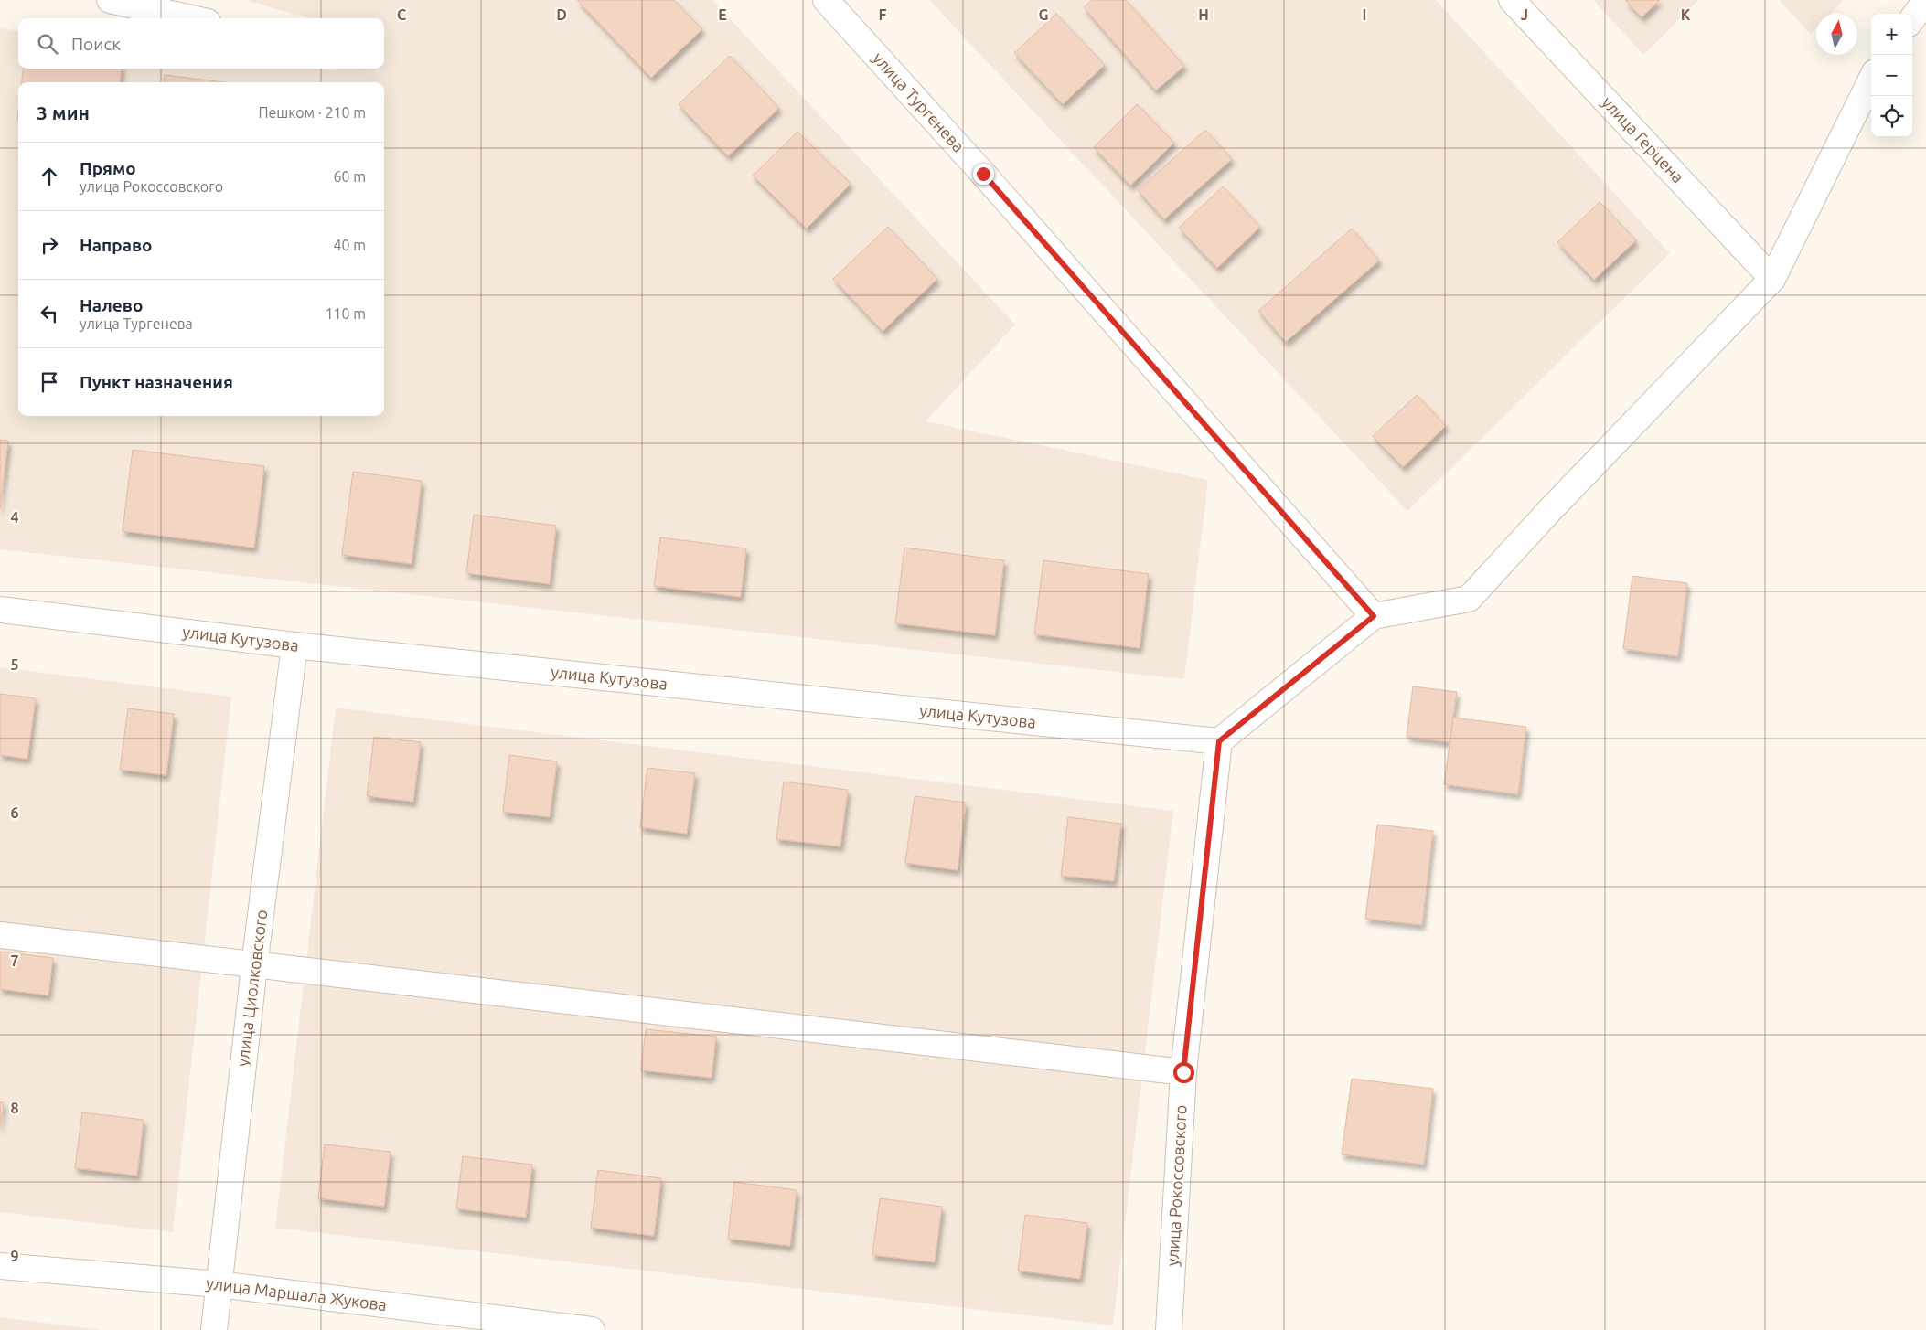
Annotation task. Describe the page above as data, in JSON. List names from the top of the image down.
{
  "streets": {
    "street": [
      "улица Тургенева",
      "улица Герцена",
      "улица Кутузова",
      "улица Циолковского",
      "улица Рокоссовского",
      "улица Маршала Жукова"
    ]
  },
  "crossings": [
    ["улица Кутузова", "улица Циолковского"],
    ["улица Кутузова", "улица Рокоссовского"],
    ["улица Циолковского", "улица Маршала Жукова"]
  ],
  "north": "top",
  "page": {
    "map_buttons": ["+", "−"],
    "search": "Поиск",
    "heading": ["3 мин", "Пешком · 210 m"],
    "list": [
      ["Прямо", "улица Рокоссовского", "60 m"],
      ["Направо", "40 m"],
      ["Налево", "улица Тургенева", "110 m"],
      "Пункт назначения"
    ]
  },
  "grid": {
    "columns": [
      "C",
      "D",
      "E",
      "F",
      "G",
      "H",
      "I",
      "J",
      "K"
    ],
    "rows": [
      "4",
      "5",
      "6",
      "7",
      "8",
      "9"
    ]
  }
}
